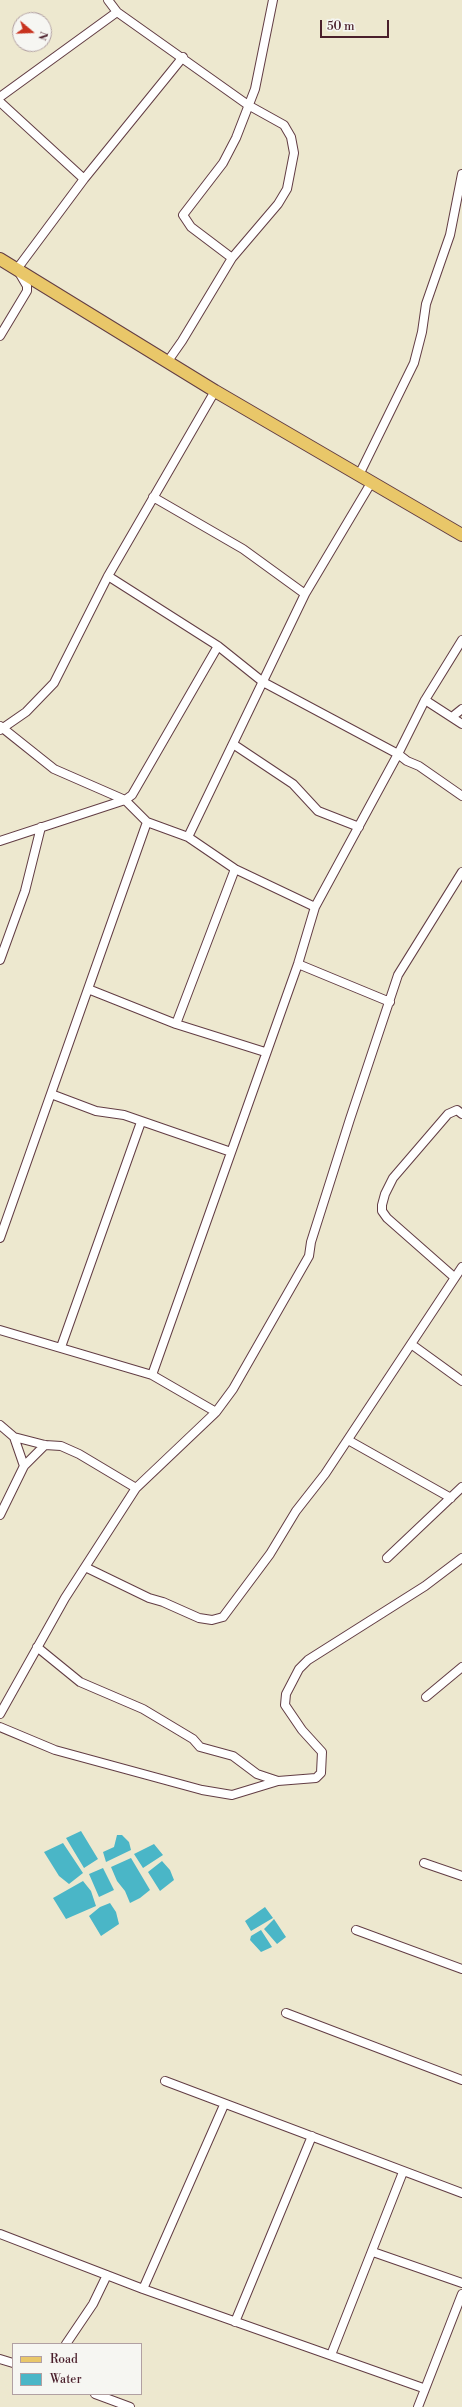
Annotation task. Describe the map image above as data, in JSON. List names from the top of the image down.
{
  "legend": ["Road", "Water"],
  "scale_bar": "50 m",
  "north": "right"
}
